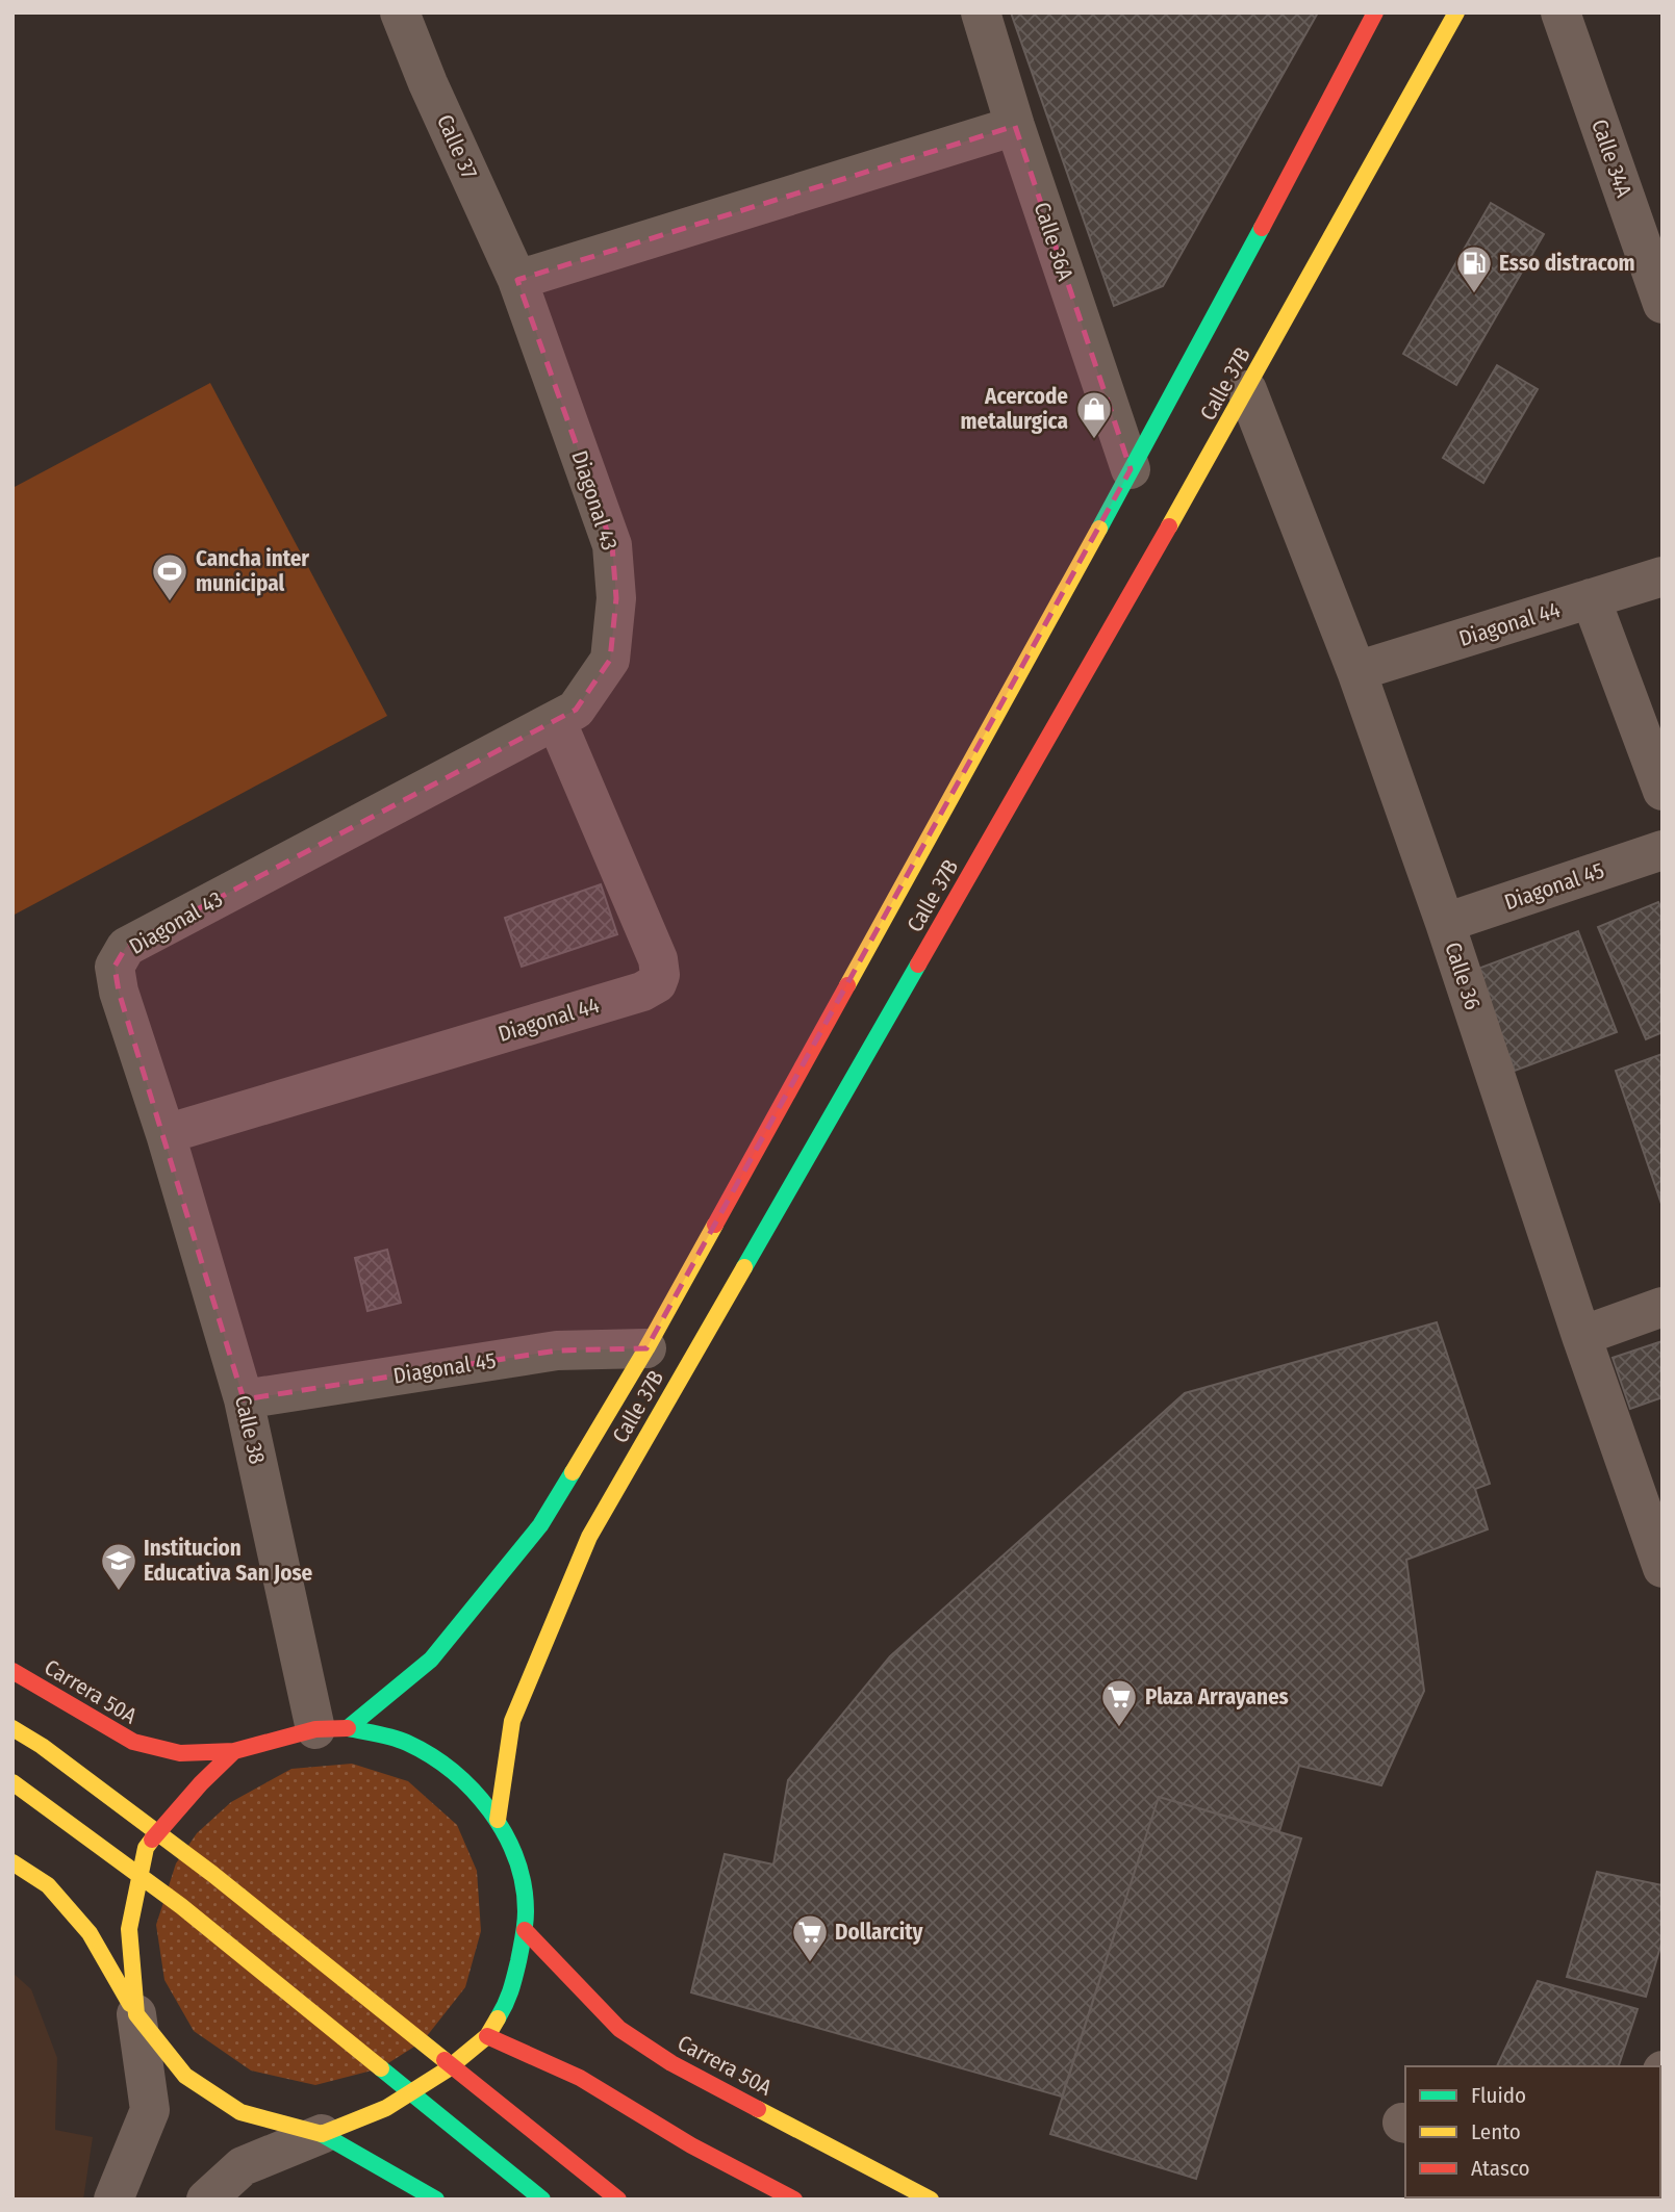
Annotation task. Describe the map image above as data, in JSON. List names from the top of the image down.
{
  "streets": {
    "main road": ["Calle 37B", "Carrera 50A"],
    "street": [
      "Calle 37",
      "Calle 34A",
      "Calle 36A",
      "Diagonal 43",
      "Diagonal 44",
      "Diagonal 45",
      "Calle 36",
      "Calle 38"
    ]
  },
  "crossings": [
    ["Calle 37", "Diagonal 43"],
    ["Calle 36A", "Calle 37B"],
    ["Calle 37B", "Diagonal 45"],
    ["Calle 37B", "Calle 36"],
    ["Calle 37B", "Calle 38"],
    ["Calle 37B", "Carrera 50A"],
    ["Diagonal 43", "Diagonal 44"],
    ["Diagonal 43", "Calle 38"],
    ["Diagonal 44", "Calle 36"],
    ["Diagonal 44", "Calle 38"],
    ["Diagonal 45", "Calle 36"],
    ["Diagonal 45", "Calle 38"],
    ["Calle 38", "Carrera 50A"]
  ],
  "places": {
    "fuel station": ["Esso distracom"],
    "shop": ["Acercode metalurgica"],
    "sports": ["Cancha inter municipal"],
    "school or university": ["Institucion Educativa San Jose"],
    "supermarket": ["Plaza Arrayanes", "Dollarcity"]
  },
  "legend": ["Fluido", "Lento", "Atasco"]
}
